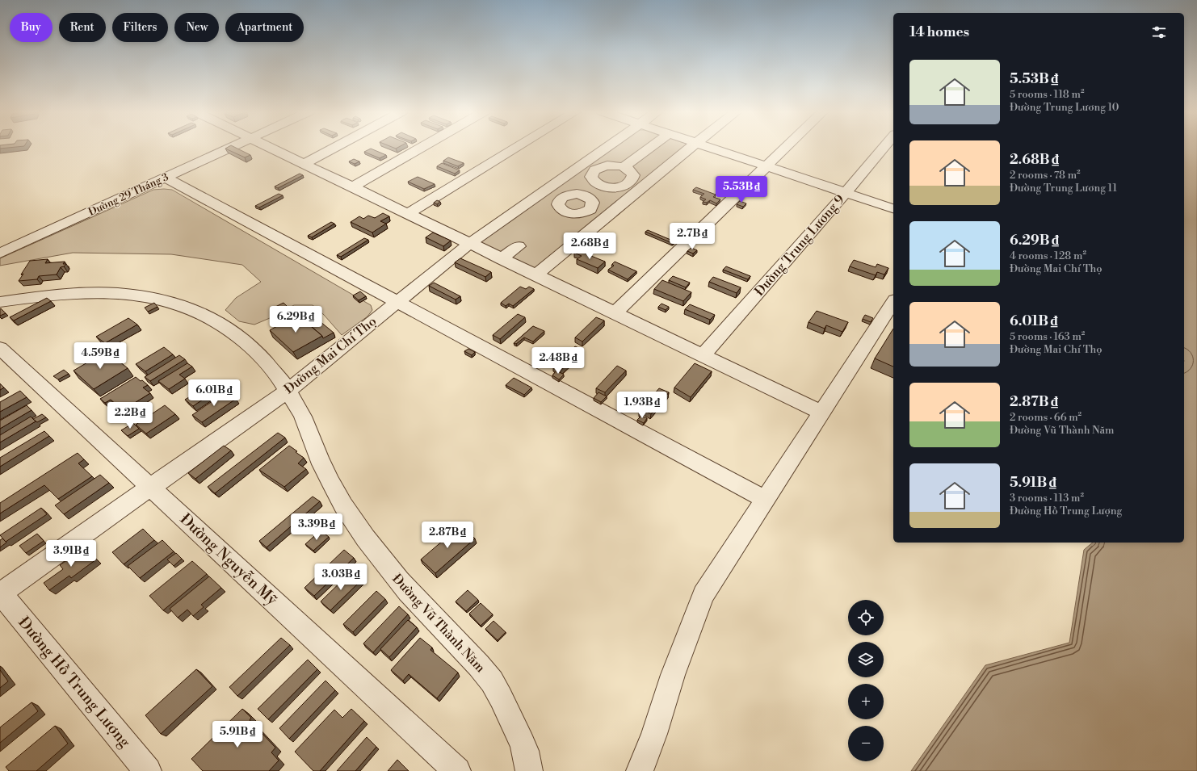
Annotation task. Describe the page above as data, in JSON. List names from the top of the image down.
{
  "streets": {
    "street": [
      "Đường 29 Tháng 3",
      "Đường Trung Lương 9",
      "Đường Mai Chí Thọ",
      "Đường Nguyễn Mỹ",
      "Đường Vũ Thành Năm",
      "Đường Hồ Trung Lượng"
    ]
  },
  "crossings": [
    ["Đường Mai Chí Thọ", "Đường Nguyễn Mỹ"],
    ["Đường Mai Chí Thọ", "Đường Vũ Thành Năm"],
    ["Đường Mai Chí Thọ", "Đường Hồ Trung Lượng"]
  ],
  "page": {
    "chip": [
      "Buy",
      "Rent",
      "Filters",
      "New",
      "Apartment"
    ],
    "heading": "14 homes",
    "list": [
      {
        "name": "5.53B ₫",
        "note": "5 rooms · 118 m² · Đường Trung Lương 10"
      },
      {
        "name": "2.68B ₫",
        "note": "2 rooms · 78 m² · Đường Trung Lương 11"
      },
      {
        "name": "6.29B ₫",
        "note": "4 rooms · 128 m² · Đường Mai Chí Thọ"
      },
      {
        "name": "6.01B ₫",
        "note": "5 rooms · 163 m² · Đường Mai Chí Thọ"
      },
      {
        "name": "2.87B ₫",
        "note": "2 rooms · 66 m² · Đường Vũ Thành Năm"
      },
      {
        "name": "5.91B ₫",
        "note": "3 rooms · 113 m² · Đường Hồ Trung Lượng"
      }
    ],
    "price": [
      "5.53B ₫",
      "2.7B ₫",
      "2.68B ₫",
      "6.29B ₫",
      "4.59B ₫",
      "2.48B ₫",
      "6.01B ₫",
      "1.93B ₫",
      "2.2B ₫",
      "3.39B ₫",
      "2.87B ₫",
      "3.91B ₫",
      "3.03B ₫",
      "5.91B ₫"
    ],
    "map_buttons": ["+", "−"]
  }
}
